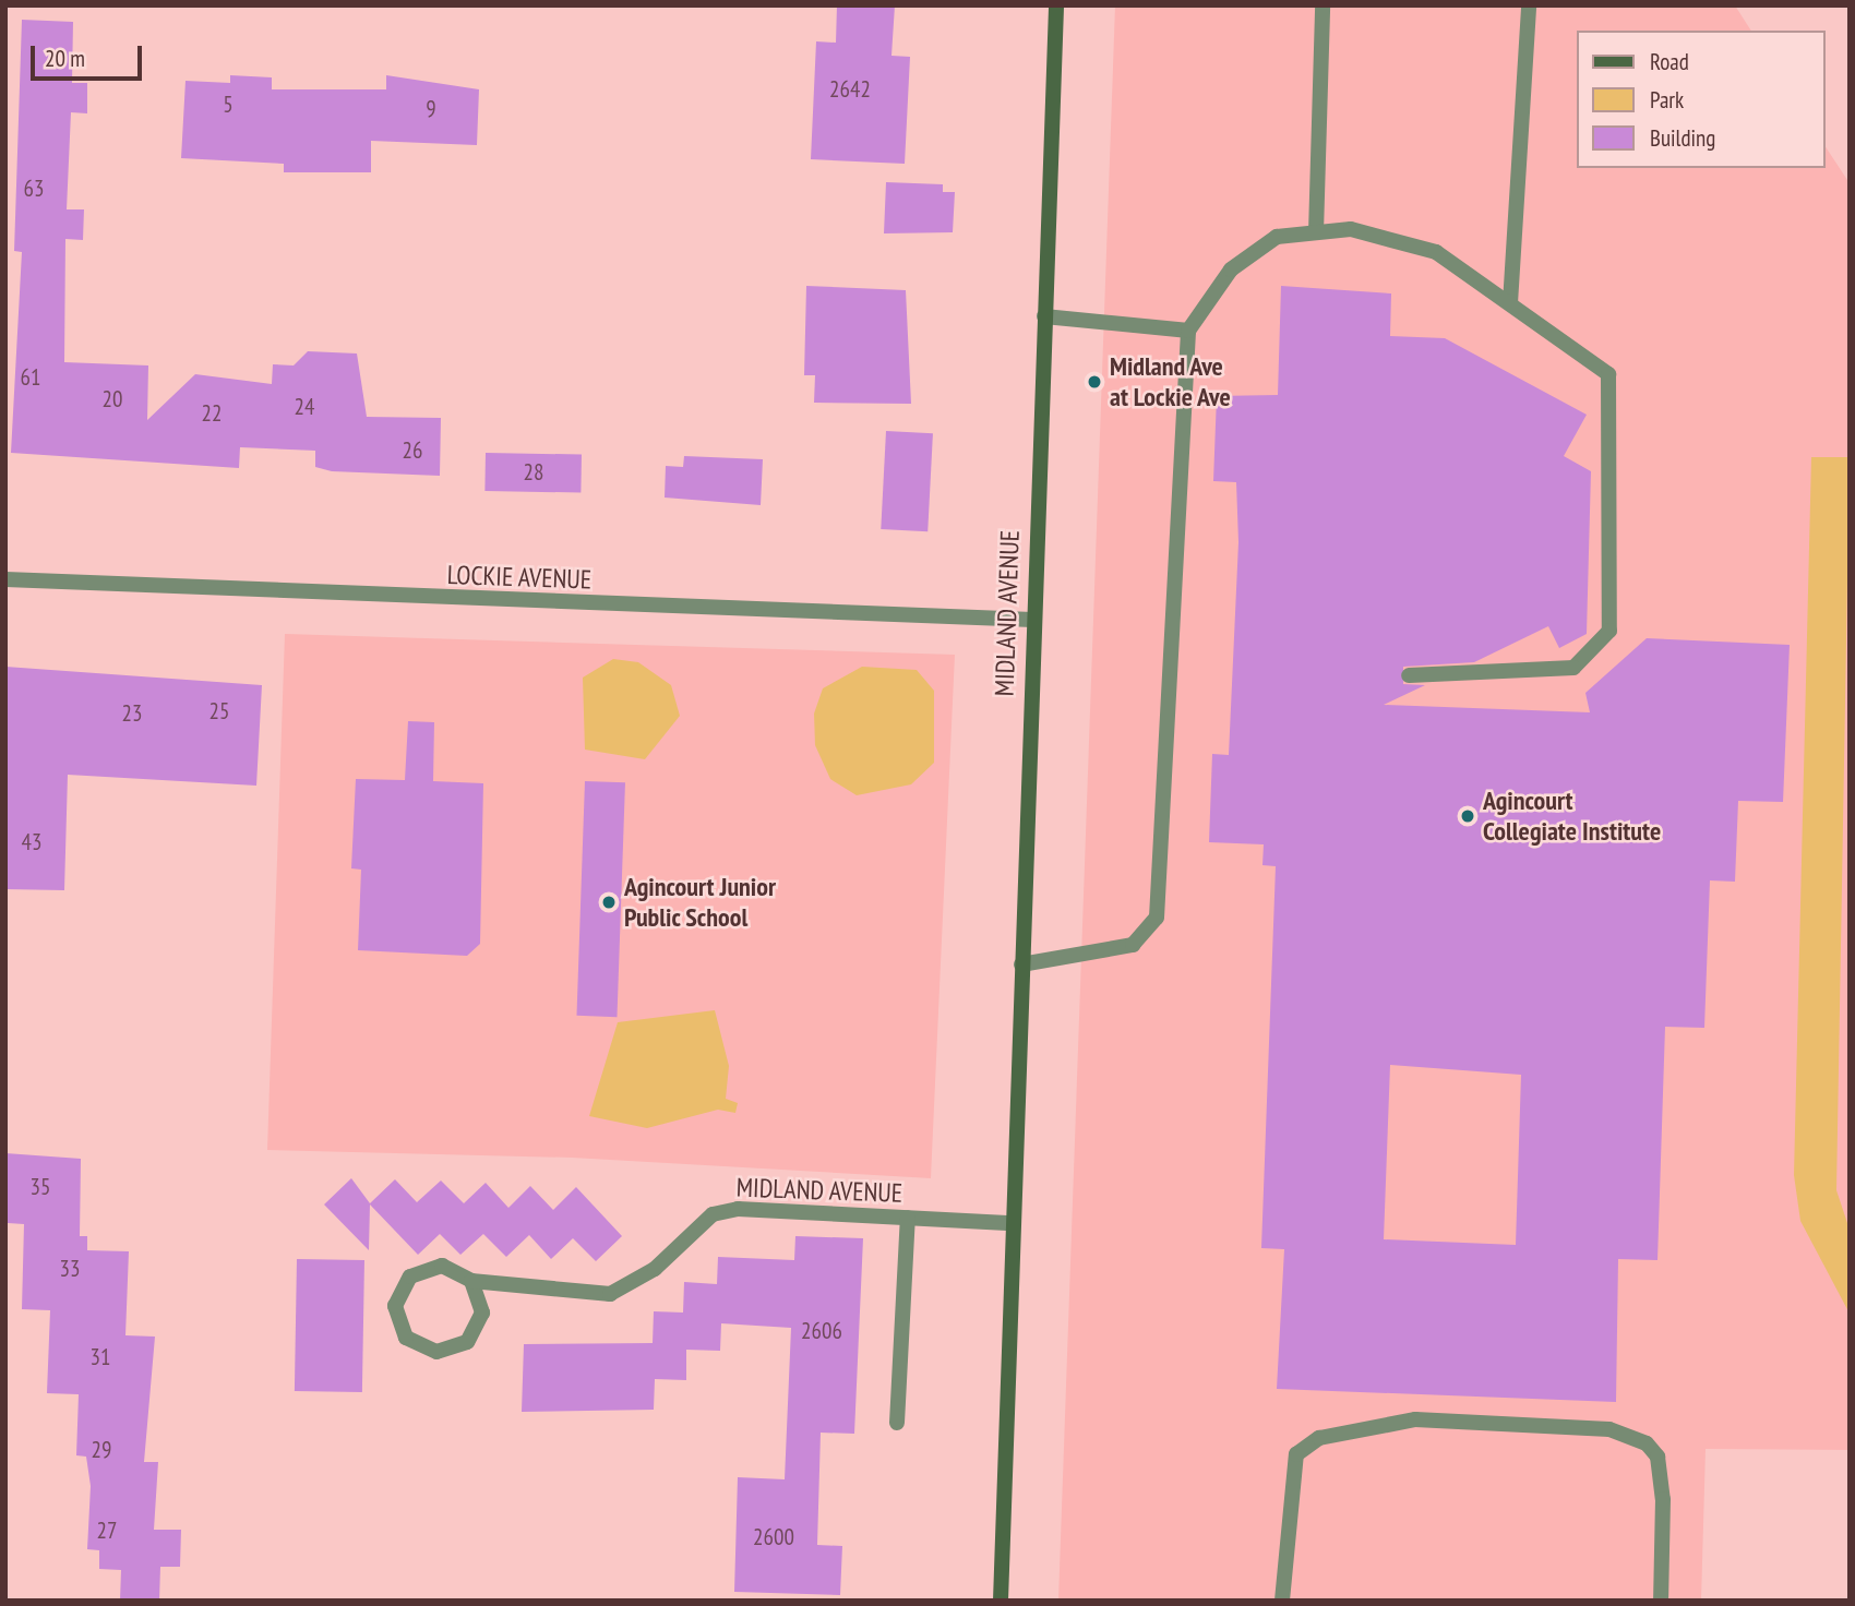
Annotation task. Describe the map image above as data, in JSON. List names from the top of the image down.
{
  "streets": {
    "main road": ["MIDLAND AVENUE"],
    "street": ["LOCKIE AVENUE"]
  },
  "crossings": [
    ["LOCKIE AVENUE", "MIDLAND AVENUE"]
  ],
  "places": ["Midland Ave at Lockie Ave", "Agincourt Collegiate Institute", "Agincourt Junior Public School"],
  "house_numbers": [
    "2642",
    "5",
    "9",
    "63",
    "61",
    "20",
    "24",
    "22",
    "26",
    "28",
    "25",
    "23",
    "43",
    "35",
    "33",
    "2606",
    "31",
    "29",
    "27",
    "2600"
  ],
  "legend": ["Road", "Park", "Building"],
  "scale_bar": "20 m"
}
